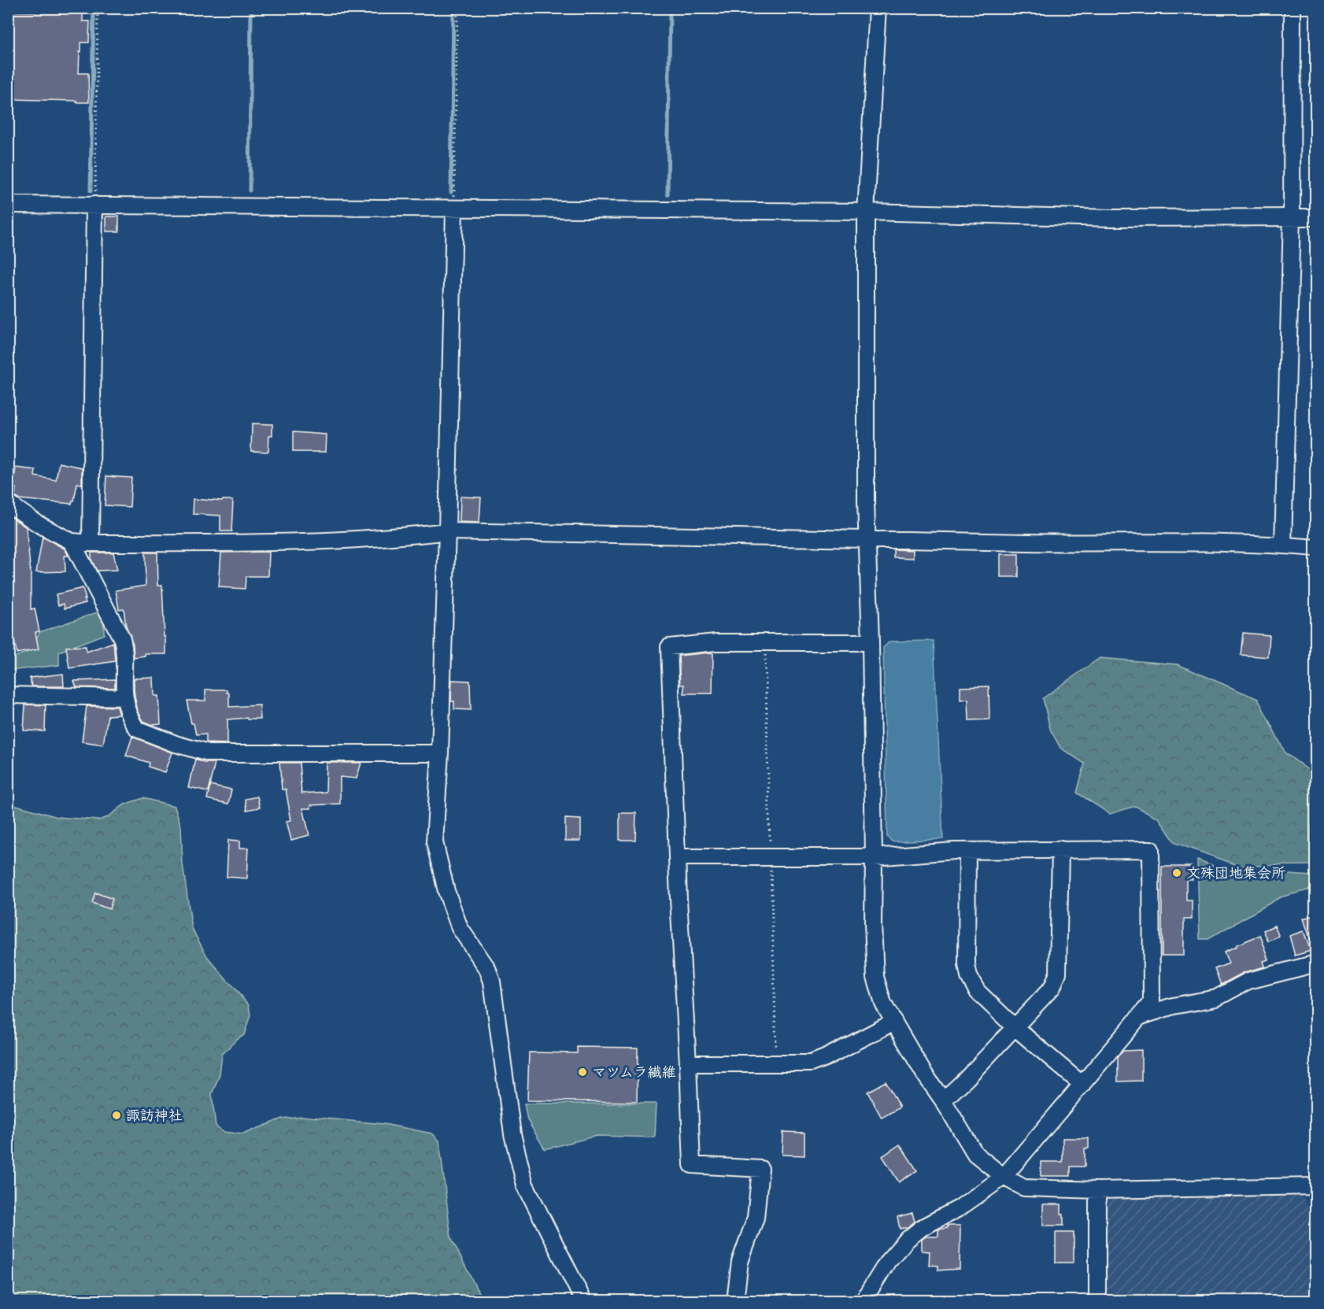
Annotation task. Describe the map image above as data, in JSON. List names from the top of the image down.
{
  "places": ["文殊団地集会所", "マツムラ繊維", "諏訪神社"]
}
